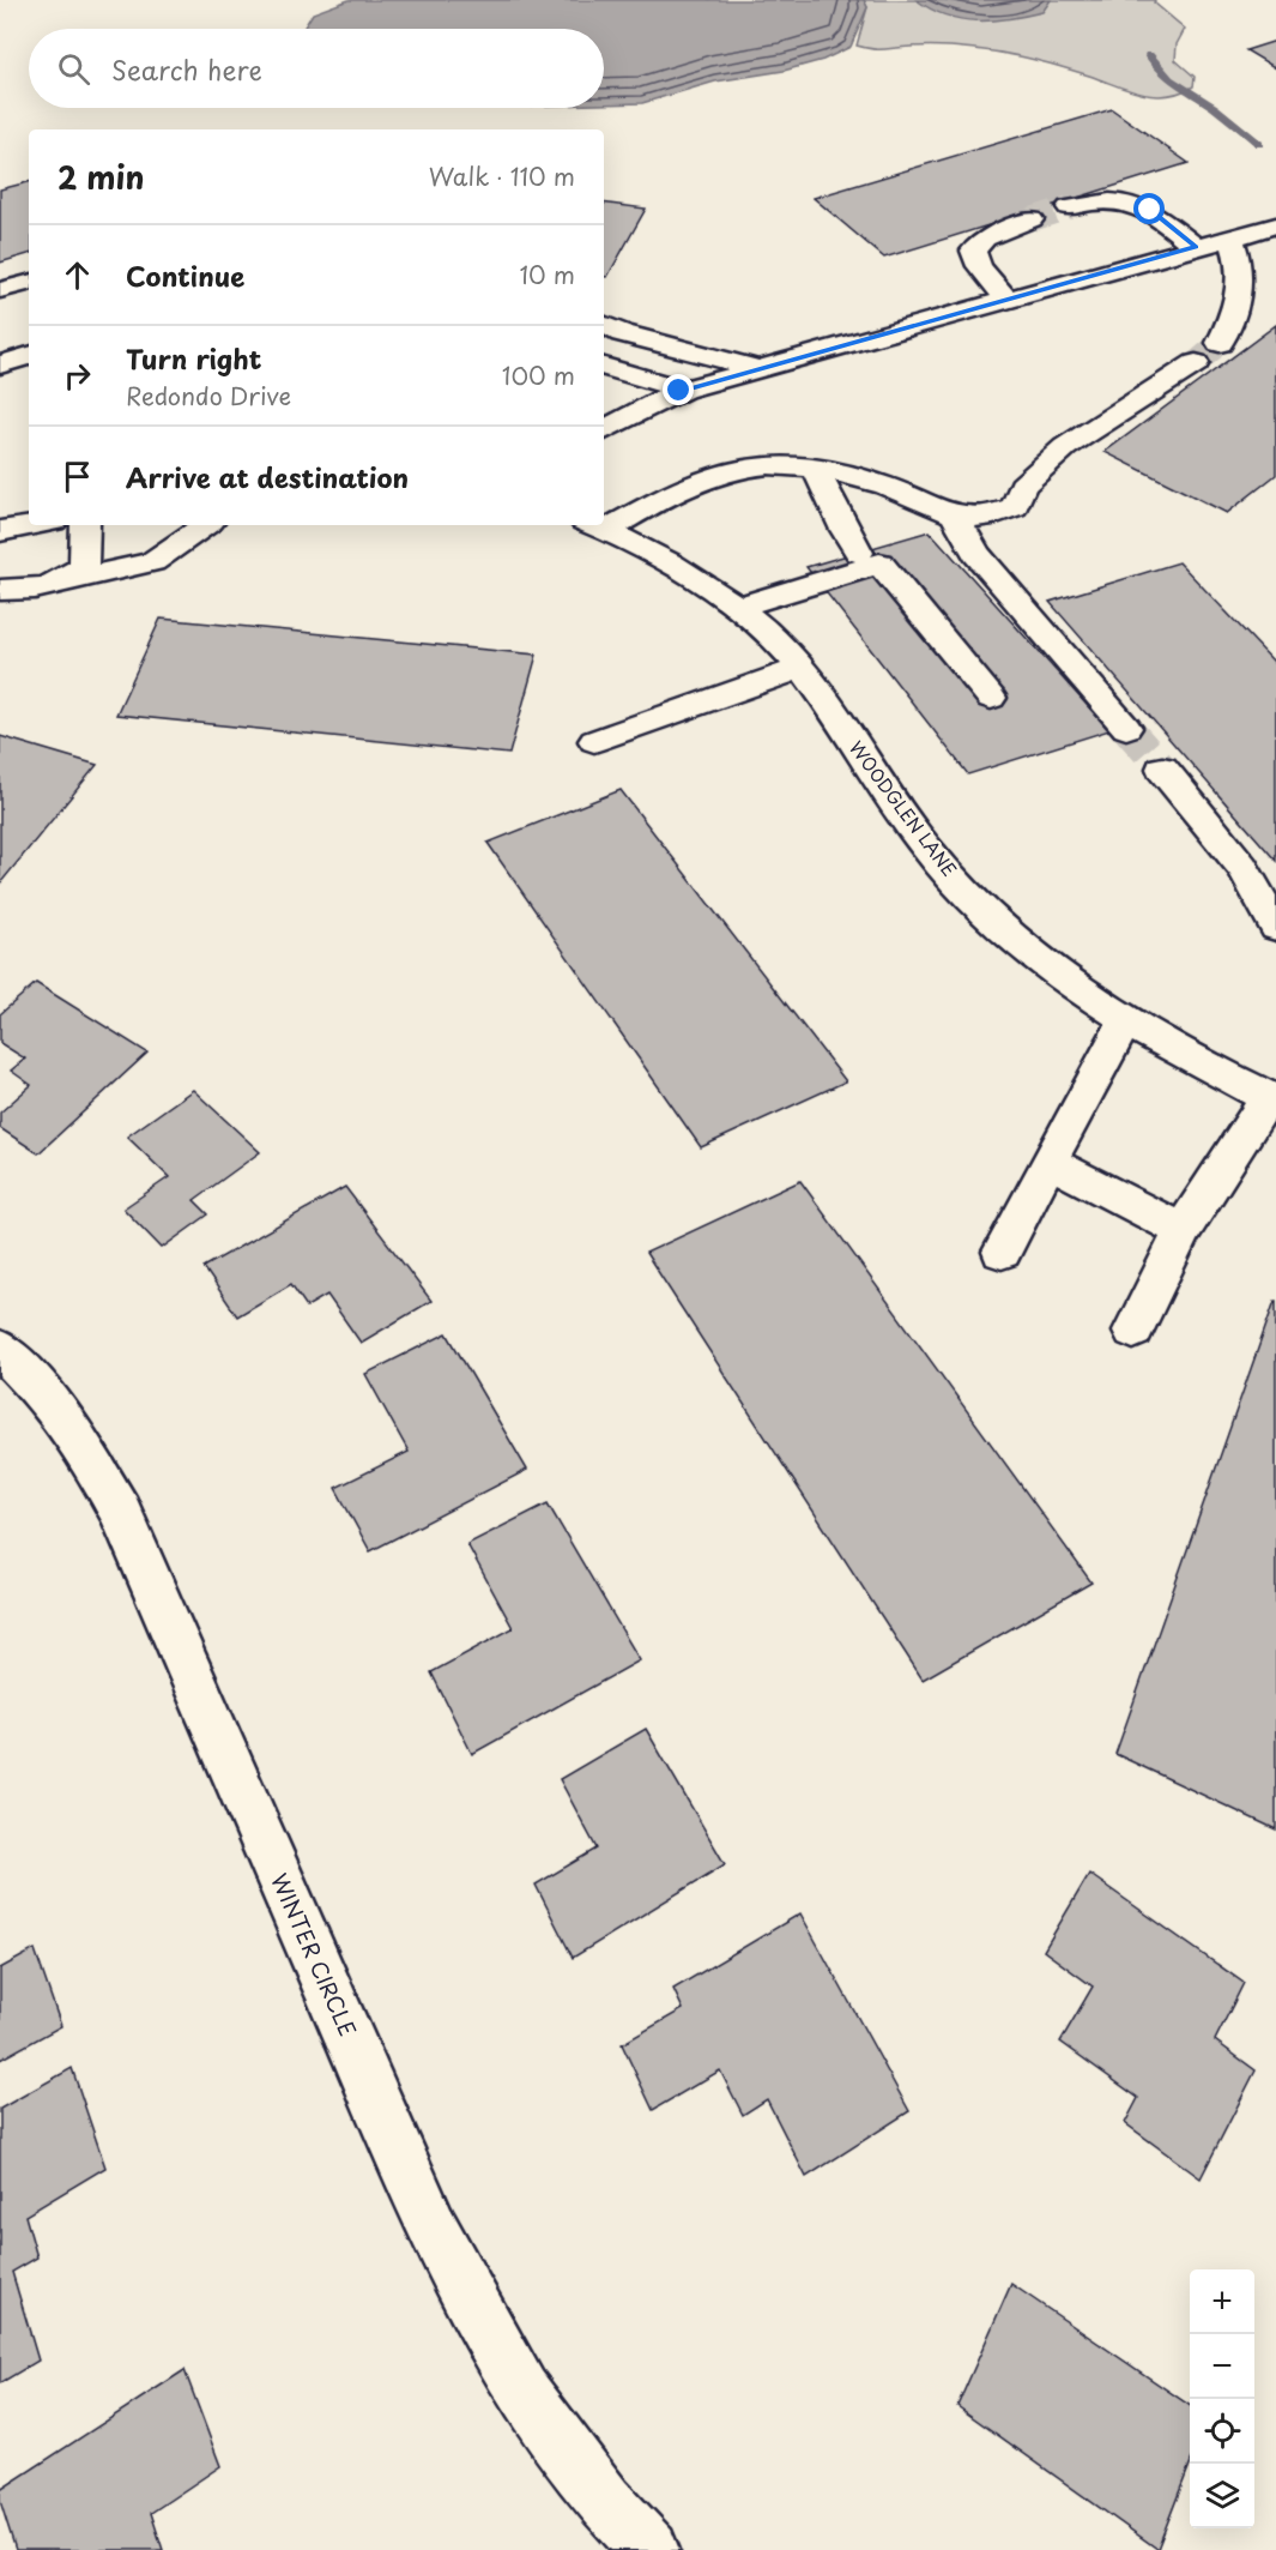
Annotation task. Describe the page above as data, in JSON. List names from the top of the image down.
{
  "streets": {
    "street": ["WOODGLEN LANE", "WINTER CIRCLE"]
  },
  "page": {
    "search": "Search here",
    "heading": ["2 min", "Walk · 110 m"],
    "list": [
      ["Continue", "10 m"],
      ["Turn right", "Redondo Drive", "100 m"],
      "Arrive at destination"
    ],
    "map_buttons": ["+", "−"]
  }
}
